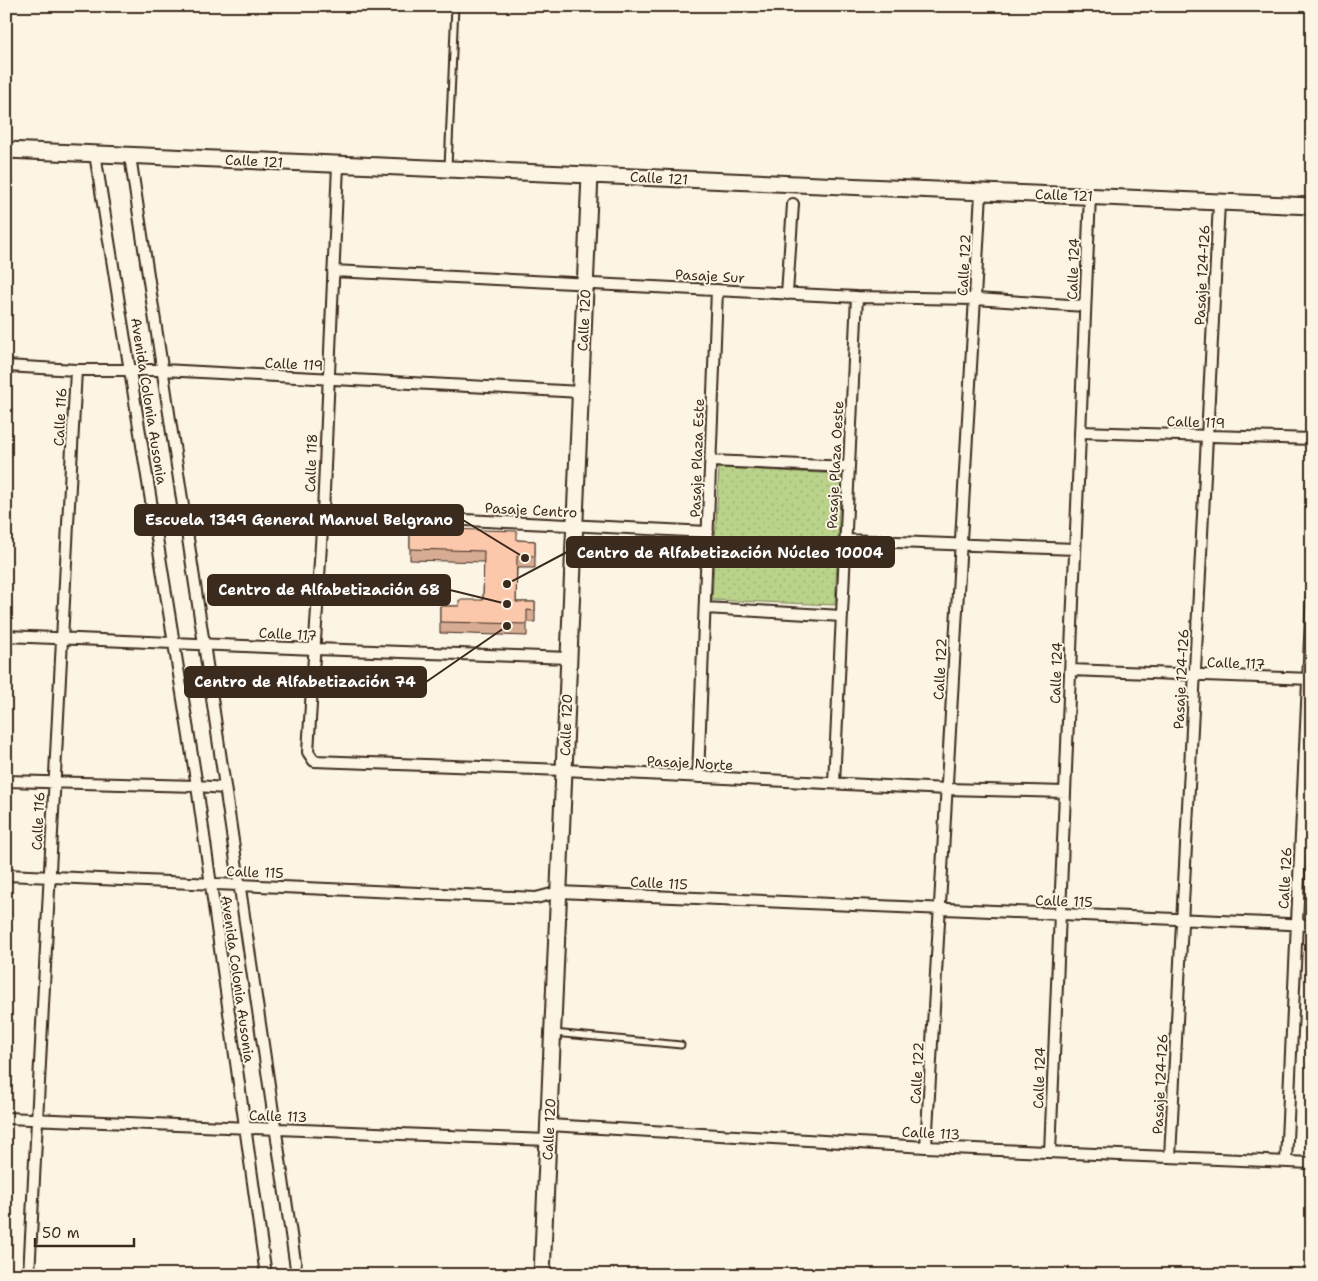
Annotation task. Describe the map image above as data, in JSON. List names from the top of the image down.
{
  "streets": {
    "street": [
      "Calle 121",
      "Calle 122",
      "Calle 124",
      "Pasaje 124-126",
      "Pasaje Sur",
      "Calle 120",
      "Calle 119",
      "Avenida Colonia Ausonia",
      "Calle 116",
      "Pasaje Plaza Este",
      "Calle 118",
      "Pasaje Plaza Oeste",
      "Pasaje Centro",
      "Calle 117",
      "Pasaje Norte",
      "Calle 115",
      "Calle 126",
      "Calle 113"
    ]
  },
  "crossings": [
    ["Calle 121", "Calle 122"],
    ["Calle 121", "Calle 124"],
    ["Calle 121", "Pasaje 124-126"],
    ["Calle 121", "Calle 120"],
    ["Calle 121", "Avenida Colonia Ausonia"],
    ["Calle 121", "Calle 118"],
    ["Calle 122", "Pasaje Sur"],
    ["Calle 122", "Pasaje Norte"],
    ["Calle 122", "Calle 115"],
    ["Calle 122", "Calle 113"],
    ["Calle 124", "Pasaje Sur"],
    ["Calle 124", "Calle 119"],
    ["Calle 124", "Calle 117"],
    ["Calle 124", "Pasaje Norte"],
    ["Calle 124", "Calle 115"],
    ["Calle 124", "Calle 113"],
    ["Pasaje 124-126", "Calle 119"],
    ["Pasaje 124-126", "Calle 117"],
    ["Pasaje 124-126", "Calle 115"],
    ["Pasaje 124-126", "Calle 113"],
    ["Pasaje Sur", "Calle 120"],
    ["Pasaje Sur", "Pasaje Plaza Este"],
    ["Pasaje Sur", "Calle 118"],
    ["Pasaje Sur", "Pasaje Plaza Oeste"],
    ["Calle 120", "Calle 119"],
    ["Calle 120", "Pasaje Centro"],
    ["Calle 120", "Calle 117"],
    ["Calle 120", "Pasaje Norte"],
    ["Calle 120", "Calle 115"],
    ["Calle 120", "Calle 113"],
    ["Calle 119", "Avenida Colonia Ausonia"],
    ["Calle 119", "Calle 116"],
    ["Calle 119", "Calle 118"],
    ["Avenida Colonia Ausonia", "Calle 117"],
    ["Avenida Colonia Ausonia", "Calle 115"],
    ["Avenida Colonia Ausonia", "Calle 113"],
    ["Calle 116", "Calle 117"],
    ["Calle 116", "Calle 115"],
    ["Calle 116", "Calle 113"],
    ["Pasaje Plaza Este", "Pasaje Centro"],
    ["Pasaje Plaza Este", "Pasaje Norte"],
    ["Calle 118", "Pasaje Centro"],
    ["Calle 118", "Calle 117"],
    ["Calle 118", "Pasaje Norte"],
    ["Pasaje Plaza Oeste", "Pasaje Norte"],
    ["Calle 117", "Calle 126"],
    ["Calle 115", "Calle 126"],
    ["Calle 126", "Calle 113"]
  ],
  "places": [
    "Escuela 1349 General Manuel Belgrano",
    "Centro de Alfabetización Núcleo 10004",
    "Centro de Alfabetización 68",
    "Centro de Alfabetización 74"
  ],
  "scale_bar": "50 m"
}
